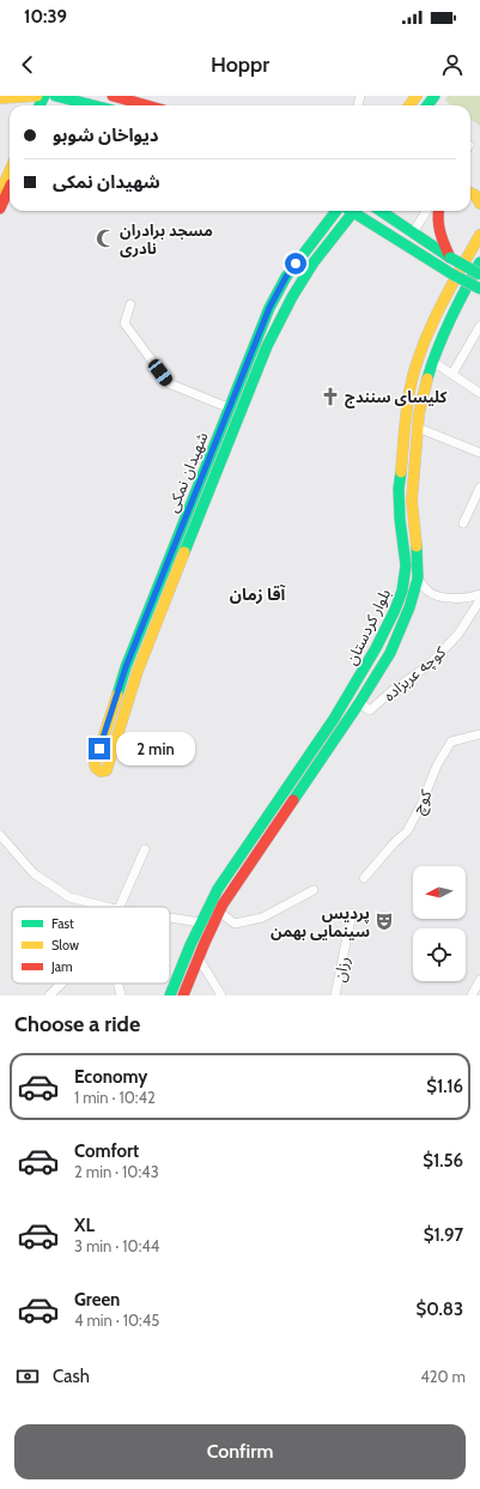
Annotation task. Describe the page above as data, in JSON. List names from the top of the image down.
{
  "streets": {
    "main road": ["شهیدان نمکی", "بلوار کردستان"],
    "street": ["کوچه عربزاده", "کوچ", "رزان"]
  },
  "crossings": [
    ["بلوار کردستان", "کوچه عربزاده"]
  ],
  "districts": ["آقا زمان"],
  "places": {
    "mosque": ["مسجد برادران نادری"],
    "church": ["کلیسای سنندج"],
    "theatre": ["پردیس سینمایی بهمن"]
  },
  "legend": ["Fast", "Slow", "Jam"],
  "north": "left",
  "page": {
    "status": "10:39",
    "header": "Hoppr",
    "banner": ["دیواخان شوبو", "شهیدان نمکی"],
    "bubble": "2 min",
    "heading": "Choose a ride",
    "list": [
      {
        "name": "Economy",
        "note": "1 min · 10:42",
        "value": "$1.16"
      },
      {
        "name": "Comfort",
        "note": "2 min · 10:43",
        "value": "$1.56"
      },
      {
        "name": "XL",
        "note": "3 min · 10:44",
        "value": "$1.97"
      },
      {
        "name": "Green",
        "note": "4 min · 10:45",
        "value": "$0.83"
      }
    ],
    "pay": ["Cash", "420 m"],
    "buttons": "Confirm"
  }
}
